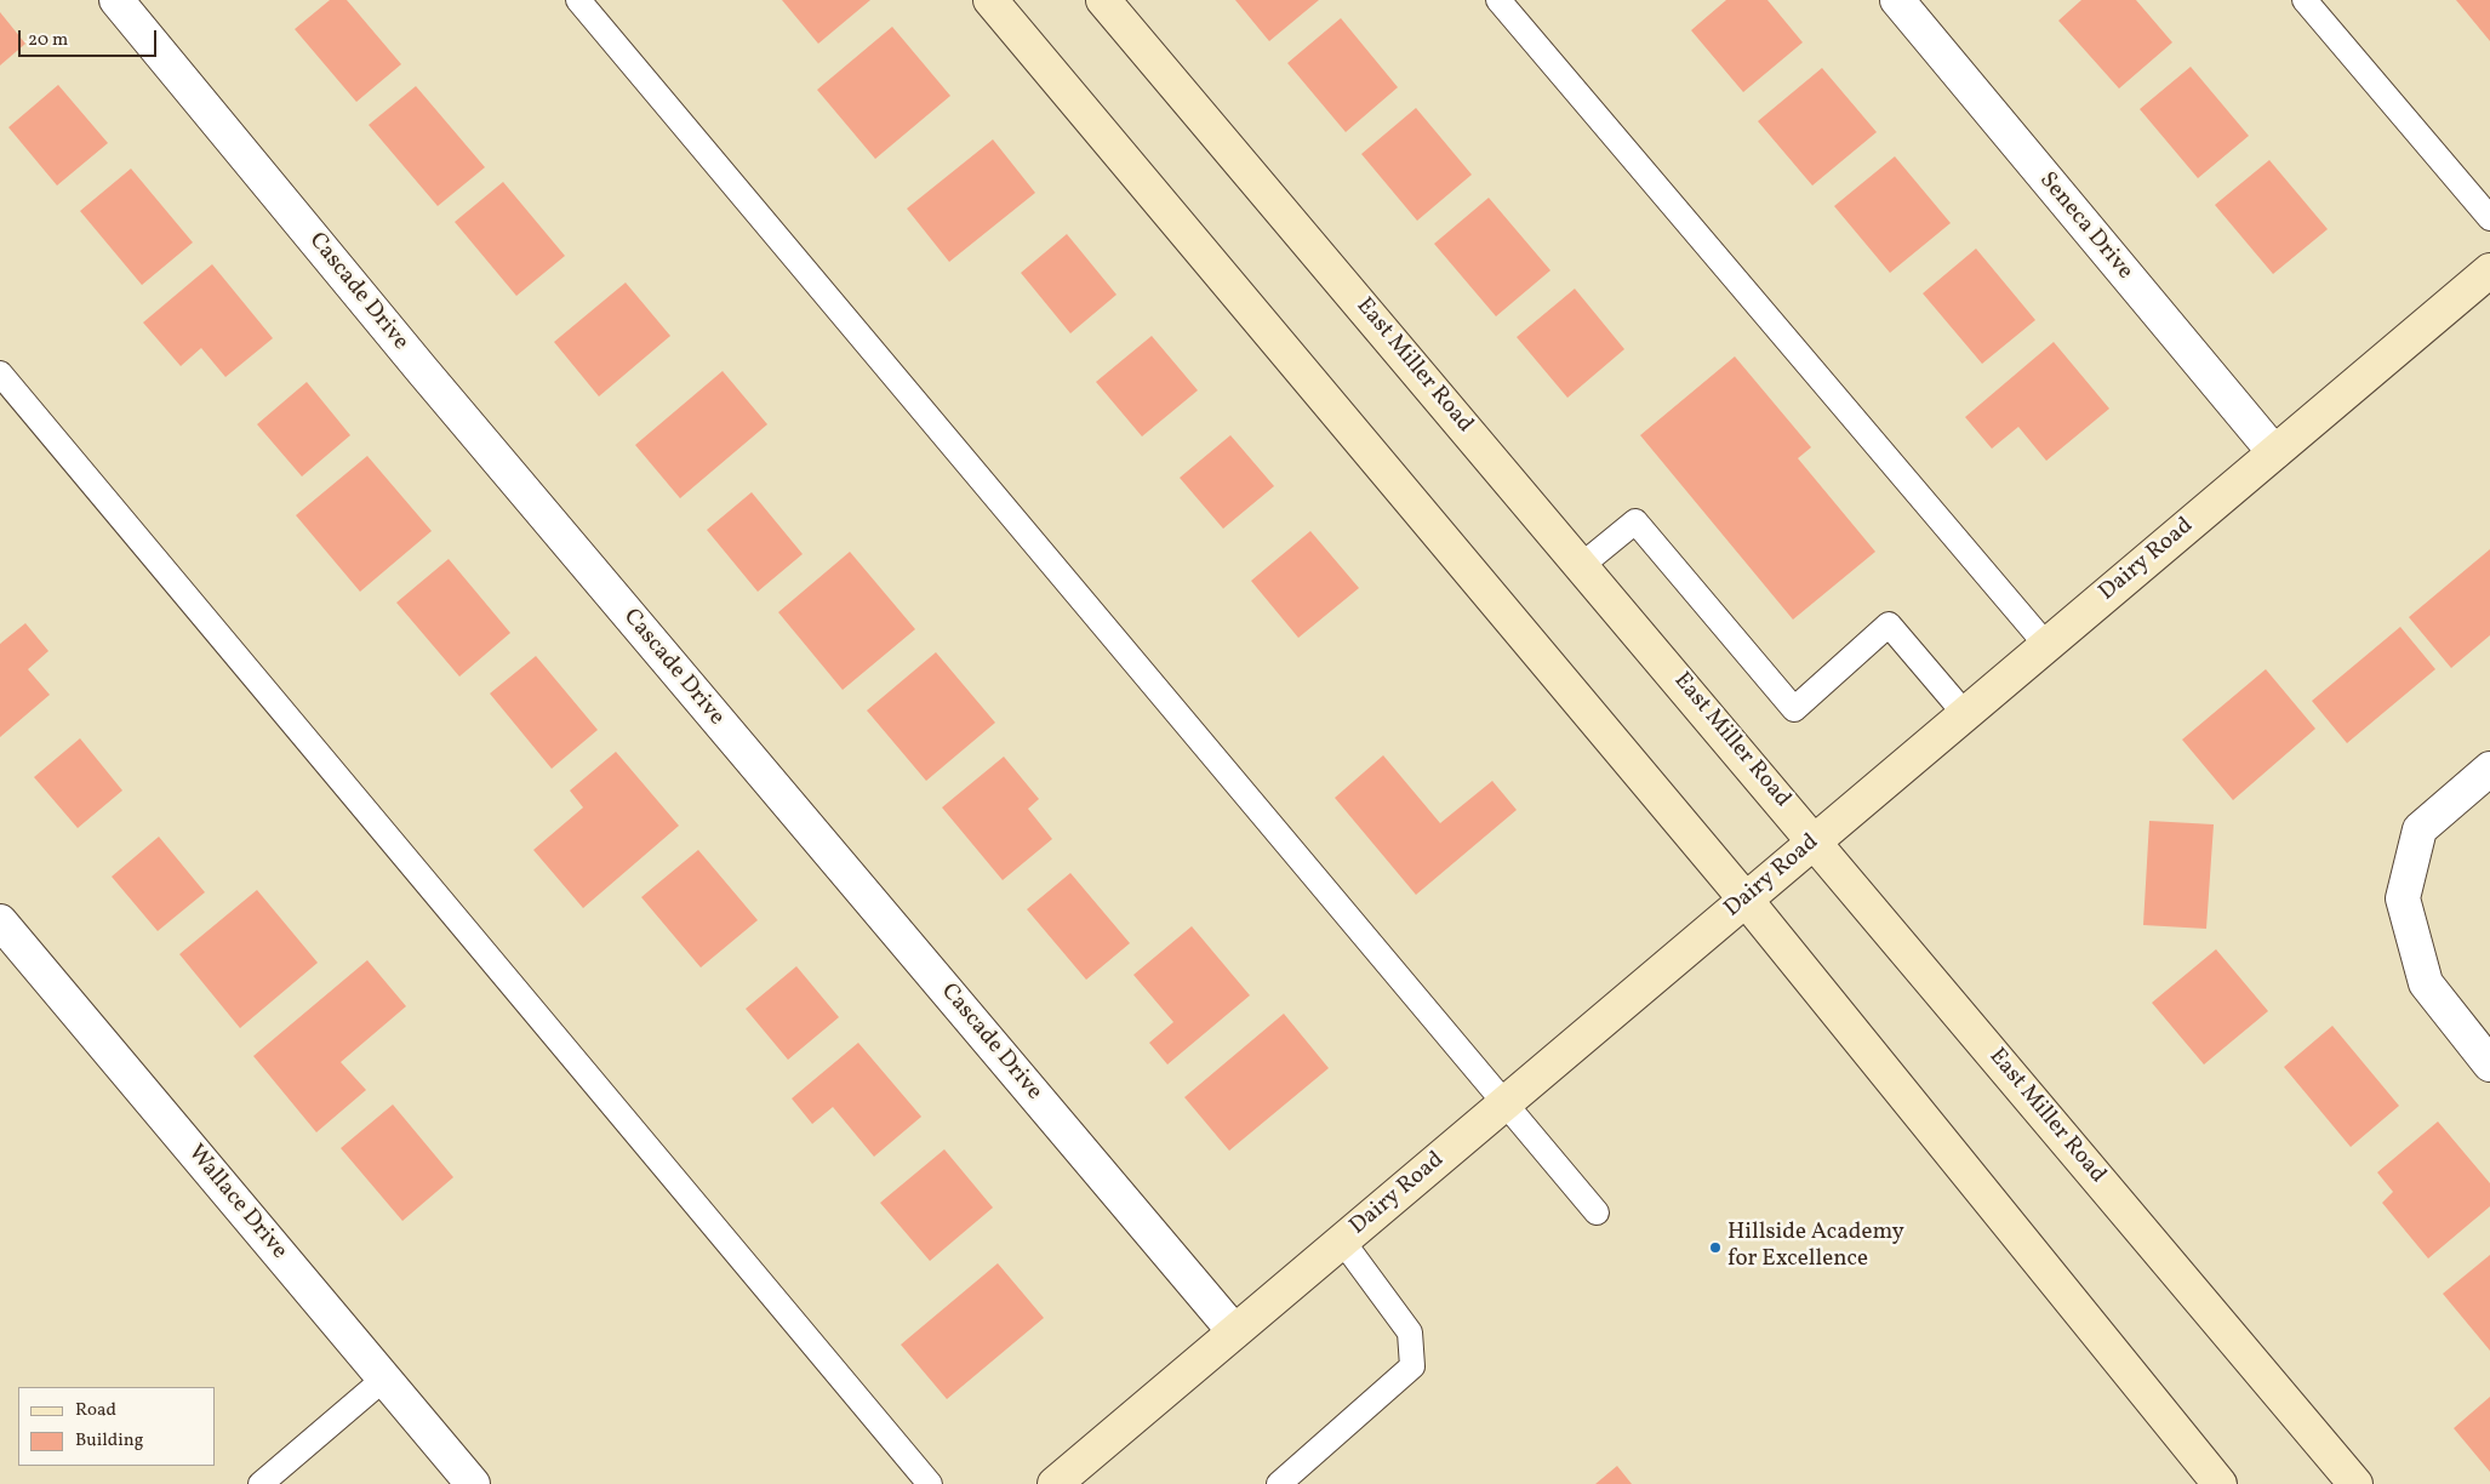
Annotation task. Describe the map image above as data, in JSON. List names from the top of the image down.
{
  "streets": {
    "main road": ["East Miller Road", "Dairy Road"],
    "street": ["Seneca Drive", "Cascade Drive", "Wallace Drive"]
  },
  "crossings": [
    ["Seneca Drive", "Dairy Road"],
    ["Cascade Drive", "Dairy Road"],
    ["East Miller Road", "Dairy Road"]
  ],
  "places": ["Hillside Academy for Excellence"],
  "legend": ["Road", "Building"],
  "scale_bar": "20 m"
}
